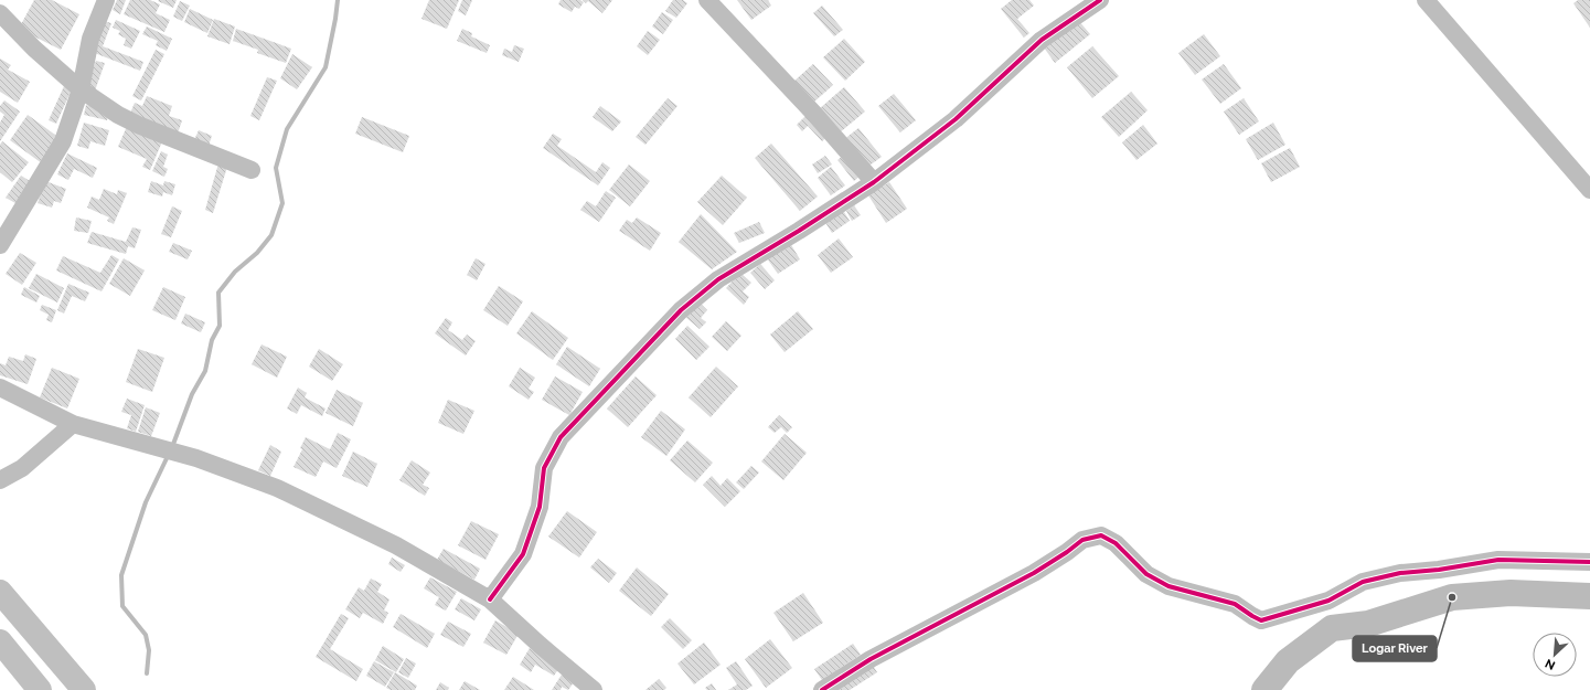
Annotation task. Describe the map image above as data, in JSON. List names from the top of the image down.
{
  "places": ["Logar River"],
  "north": "bottom left"
}
